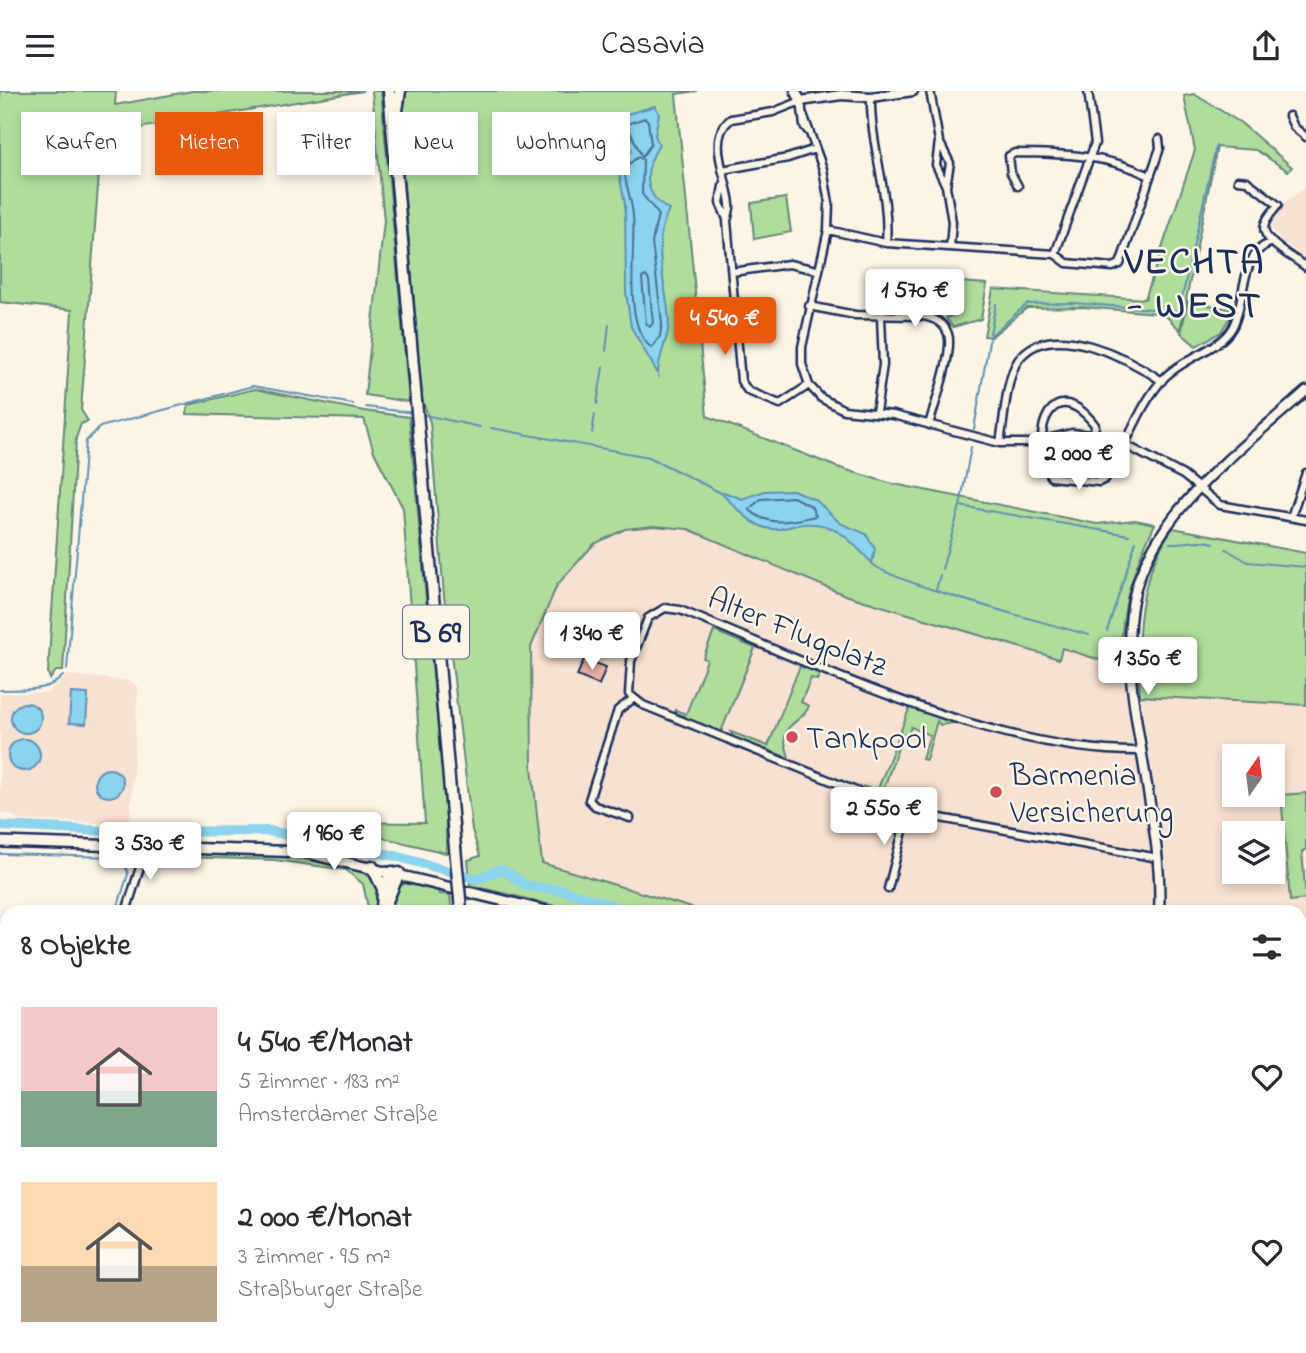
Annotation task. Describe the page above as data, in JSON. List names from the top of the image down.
{
  "streets": {
    "main road": ["B 69"],
    "street": ["Alter Flugplatz"]
  },
  "districts": ["VECHTA - WEST"],
  "places": ["Tankpool", "Barmenia Versicherung"],
  "north": "top",
  "page": {
    "header": "Casavia",
    "chip": [
      "Kaufen",
      "Mieten",
      "Filter",
      "Neu",
      "Wohnung"
    ],
    "price": [
      "1 570 €",
      "4 540 €",
      "2 000 €",
      "1 340 €",
      "1 350 €",
      "2 550 €",
      "1 960 €",
      "3 530 €"
    ],
    "heading": "8 Objekte",
    "list": [
      {
        "name": "4 540 €/Monat",
        "note": "5 Zimmer · 183 m² · Amsterdamer Straße"
      },
      {
        "name": "2 000 €/Monat",
        "note": "3 Zimmer · 95 m² · Straßburger Straße"
      }
    ]
  }
}
